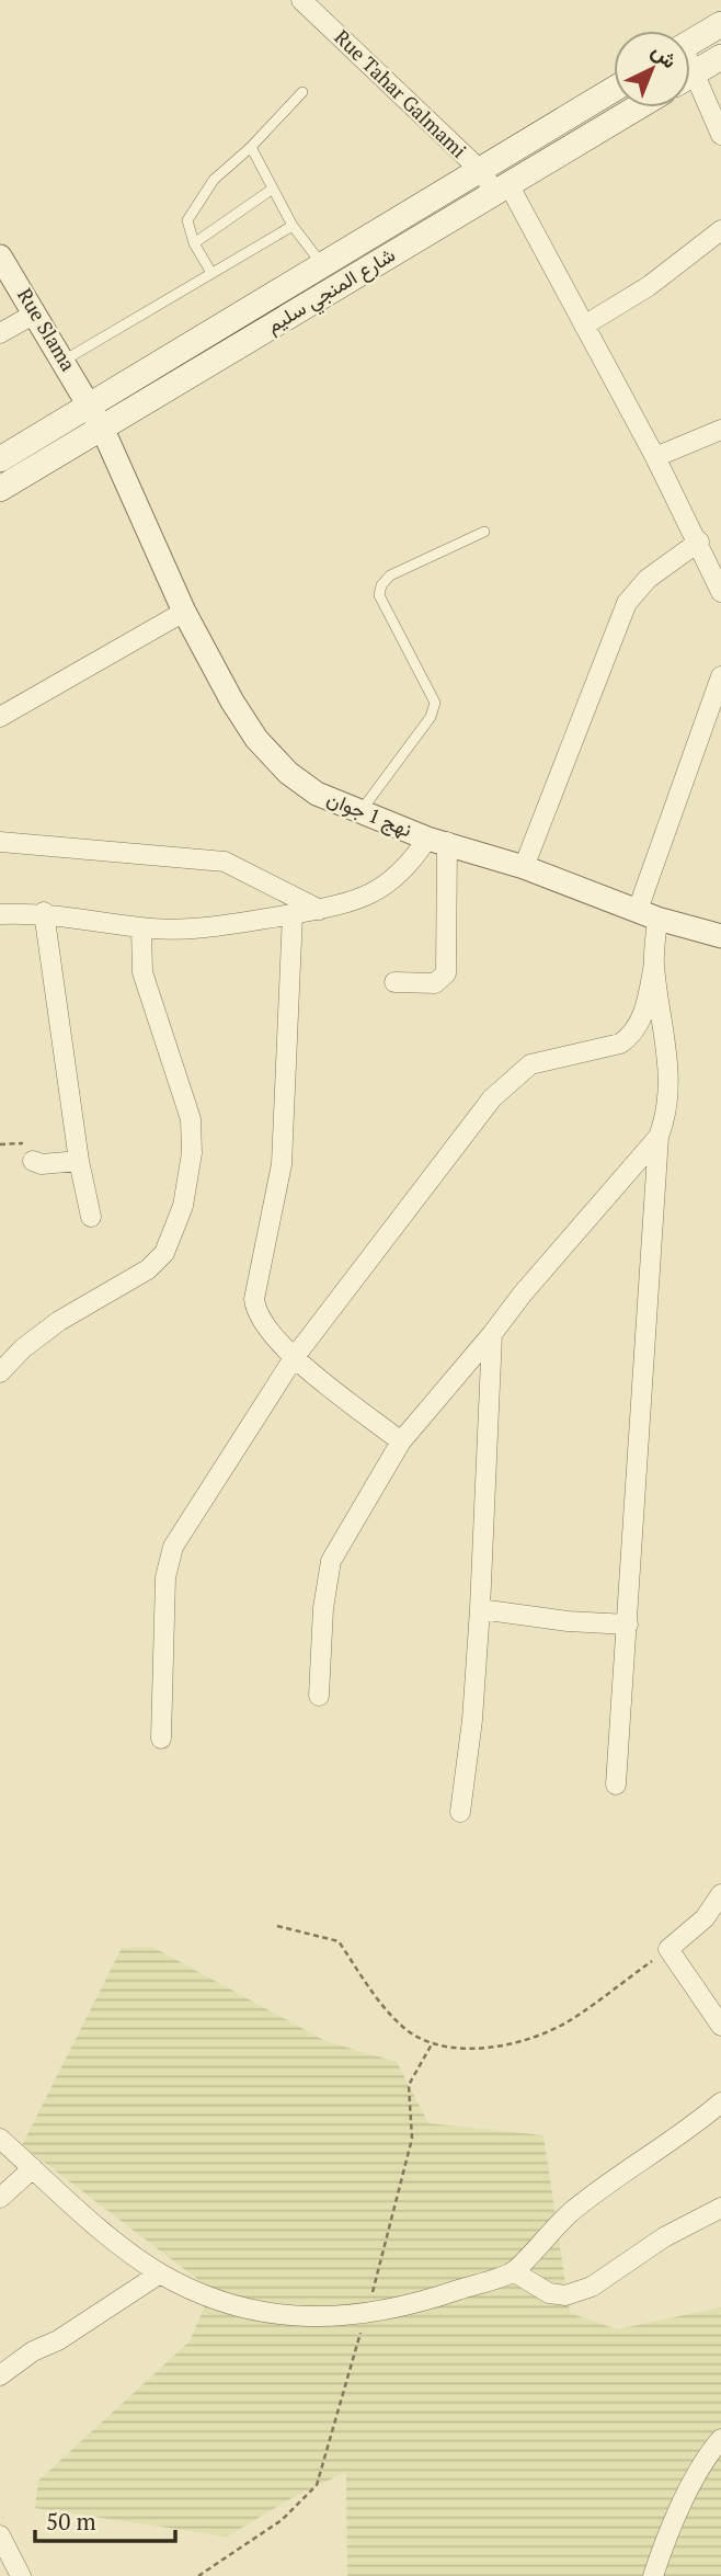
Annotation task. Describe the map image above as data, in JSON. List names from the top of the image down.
{
  "streets": {
    "main road": ["شارع المنجي سليم"],
    "street": ["Rue Tahar Galmami", "Rue Slama", "نهج 1 جوان"]
  },
  "crossings": [
    ["Rue Tahar Galmami", "شارع المنجي سليم"],
    ["شارع المنجي سليم", "Rue Slama"],
    ["شارع المنجي سليم", "نهج 1 جوان"],
    ["Rue Slama", "نهج 1 جوان"]
  ],
  "scale_bar": "50 m",
  "north": "top right"
}
